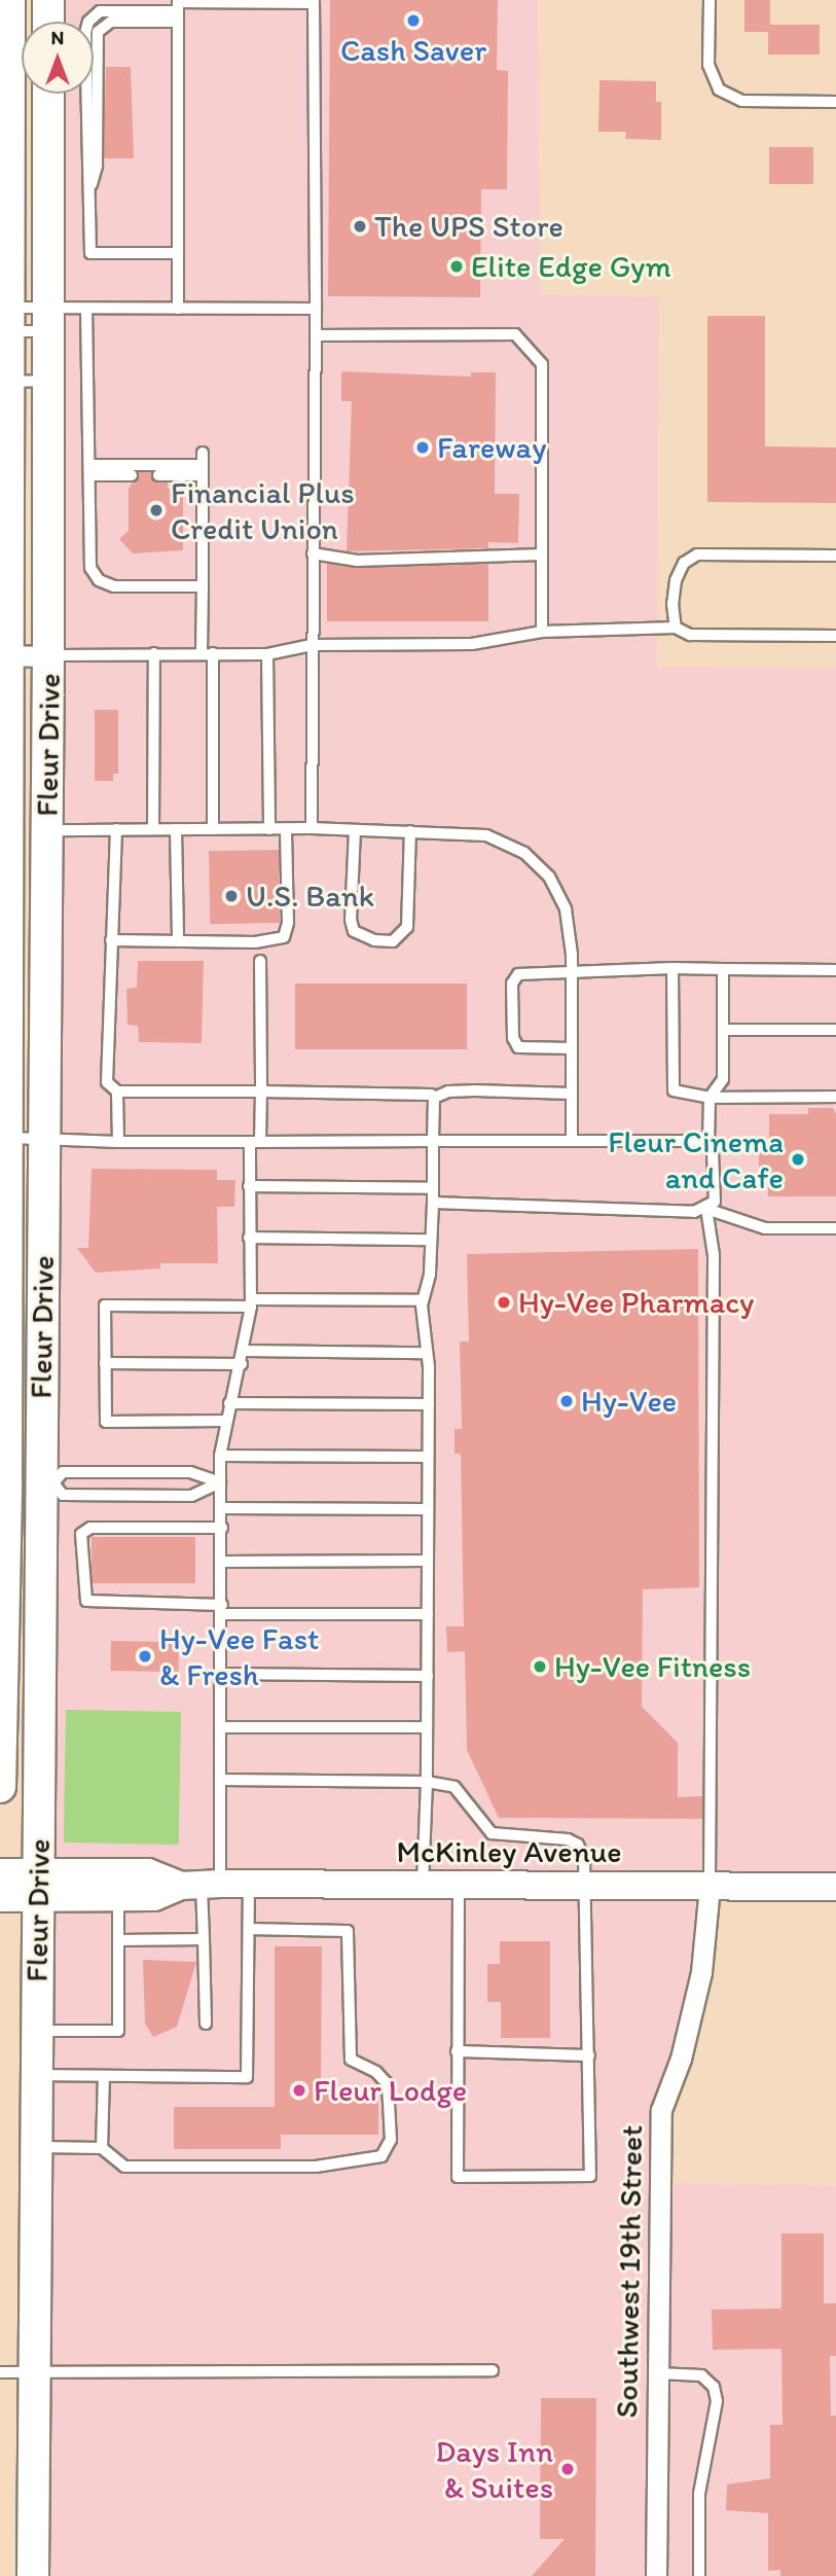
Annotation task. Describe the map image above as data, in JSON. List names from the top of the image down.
{
  "streets": {
    "main road": ["Fleur Drive", "McKinley Avenue"],
    "street": ["Southwest 19th Street"]
  },
  "crossings": [
    ["Fleur Drive", "McKinley Avenue"],
    ["McKinley Avenue", "Southwest 19th Street"]
  ],
  "places": [
    "Cash Saver",
    "The UPS Store",
    "Elite Edge Gym",
    "Fareway",
    "Financial Plus Credit Union",
    "U.S. Bank",
    "Fleur Cinema and Cafe",
    "Hy-Vee Pharmacy",
    "Hy-Vee",
    "Hy-Vee Fast & Fresh",
    "Hy-Vee Fitness",
    "Fleur Lodge",
    "Days Inn & Suites"
  ],
  "north": "top"
}
